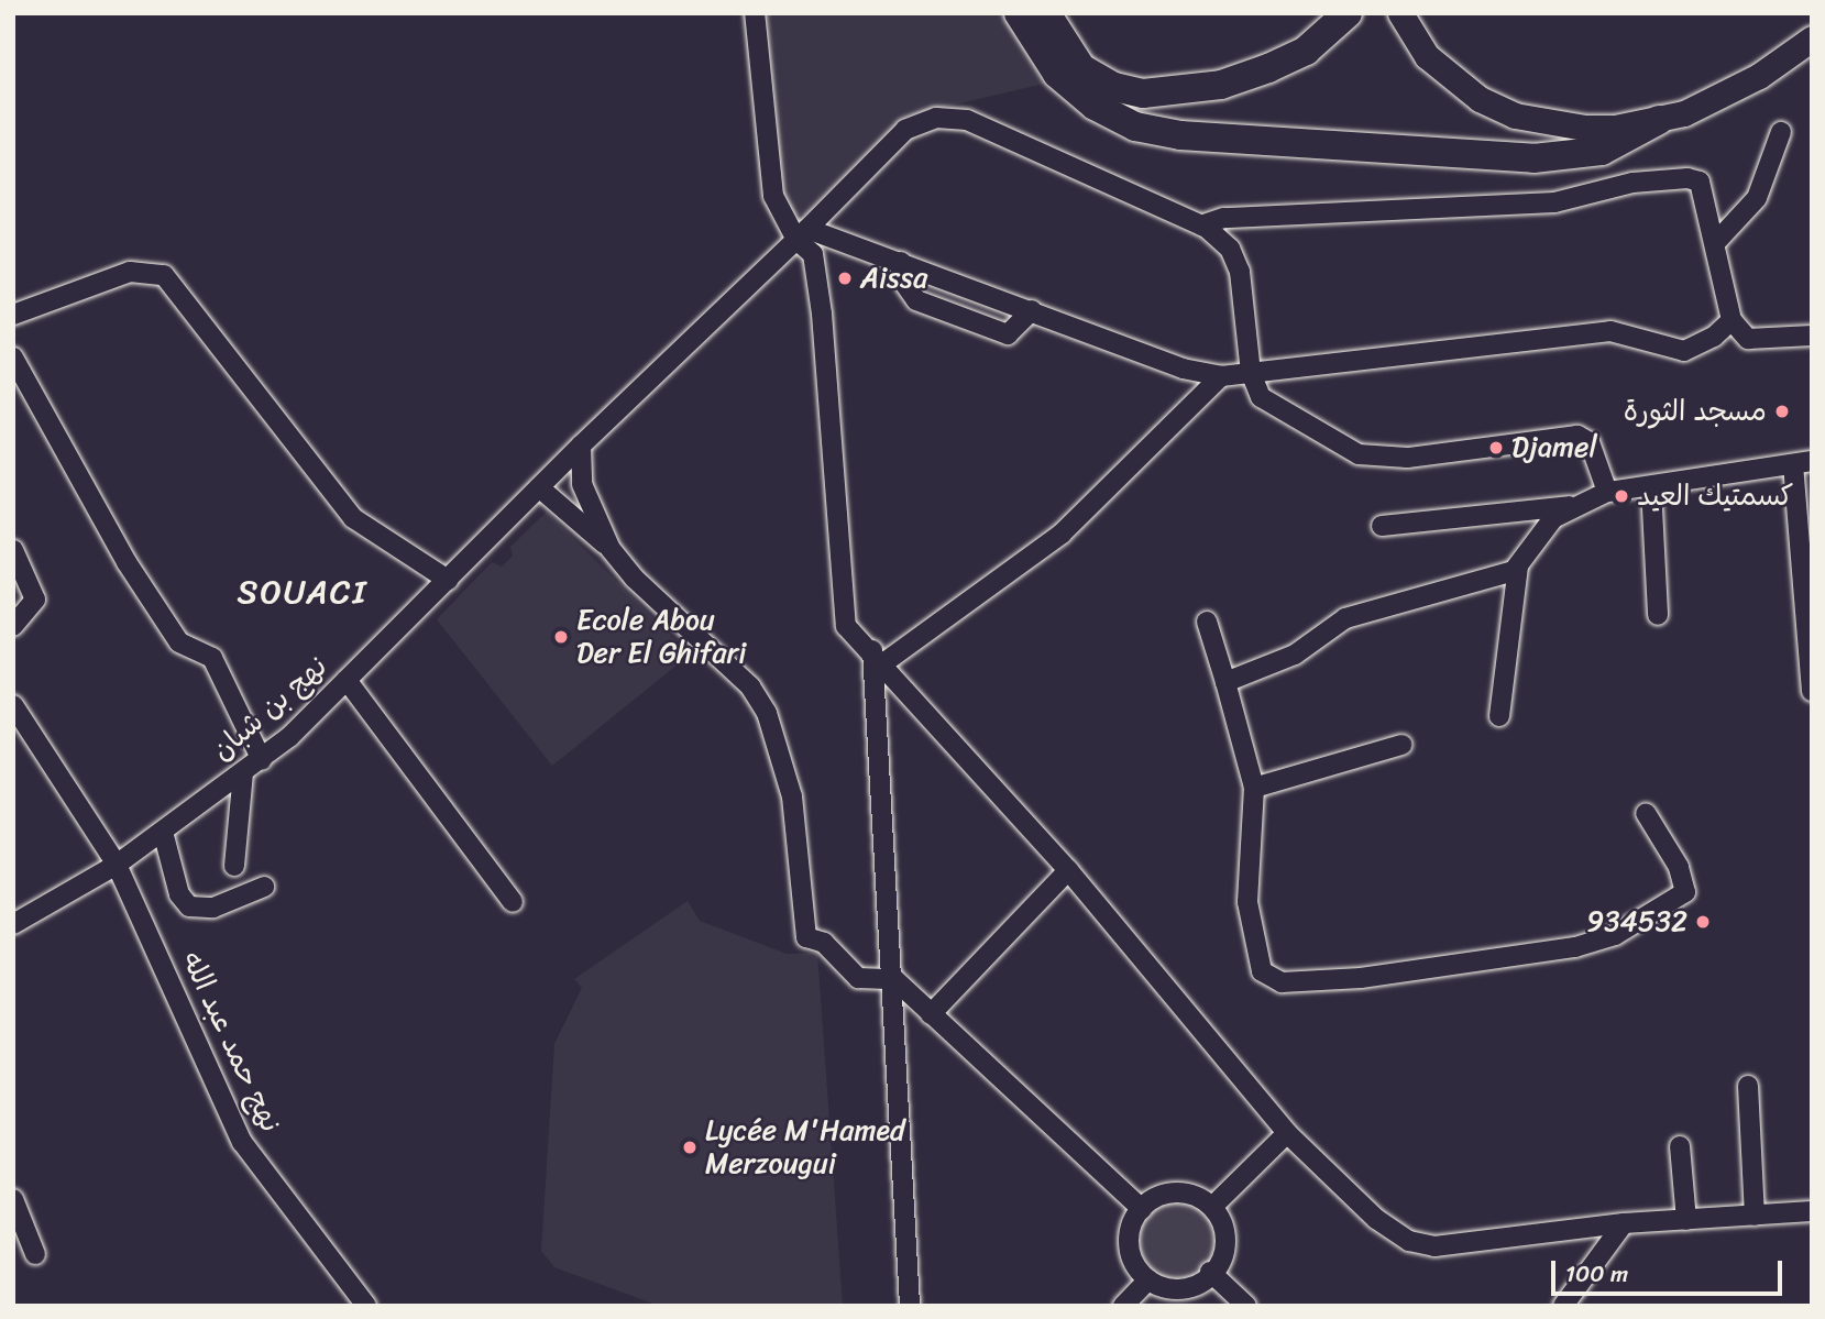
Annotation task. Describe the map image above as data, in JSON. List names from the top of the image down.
{
  "streets": {
    "street": ["نهج بن شبان", "نهج حمد عبد الله"]
  },
  "crossings": [
    ["نهج بن شبان", "نهج حمد عبد الله"]
  ],
  "districts": ["SOUACI"],
  "places": [
    "Aissa",
    "مسجد الثورة",
    "Djamel",
    "كسمتيك العيد",
    "Ecole Abou Der El Ghifari",
    "934532",
    "Lycée M'Hamed Merzougui"
  ],
  "scale_bar": "100 m"
}
